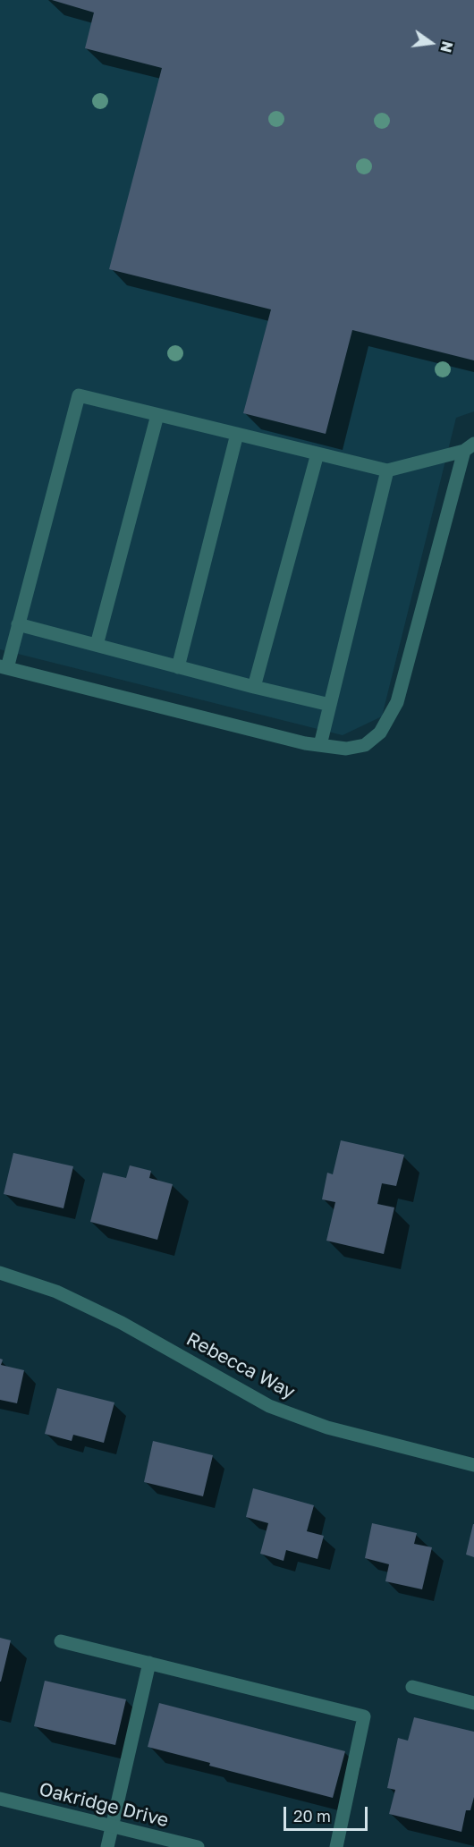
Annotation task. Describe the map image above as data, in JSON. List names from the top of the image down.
{
  "streets": {
    "street": ["Rebecca Way", "Oakridge Drive"]
  },
  "scale_bar": "20 m",
  "north": "right"
}
